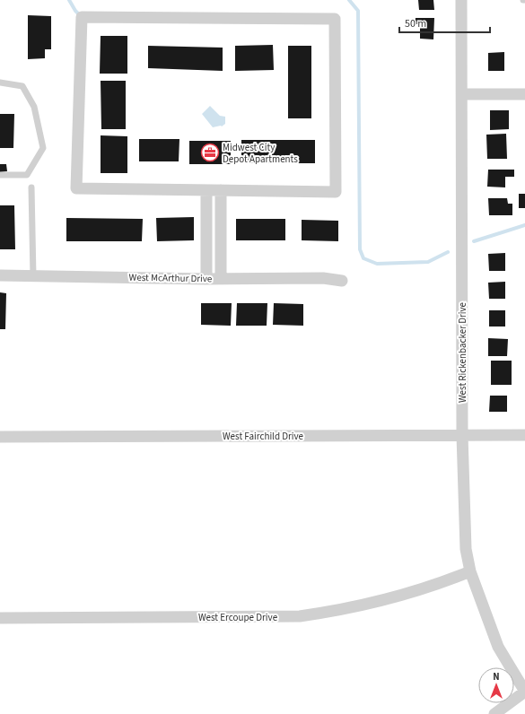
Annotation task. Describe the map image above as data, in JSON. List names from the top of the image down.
{
  "streets": {
    "street": [
      "West McArthur Drive",
      "West Rickenbacker Drive",
      "West Fairchild Drive",
      "West Ercoupe Drive"
    ]
  },
  "crossings": [
    ["West Rickenbacker Drive", "West Fairchild Drive"],
    ["West Rickenbacker Drive", "West Ercoupe Drive"]
  ],
  "places": {
    "office": ["Midwest City Depot Apartments"]
  },
  "scale_bar": "50 m",
  "north": "top"
}
